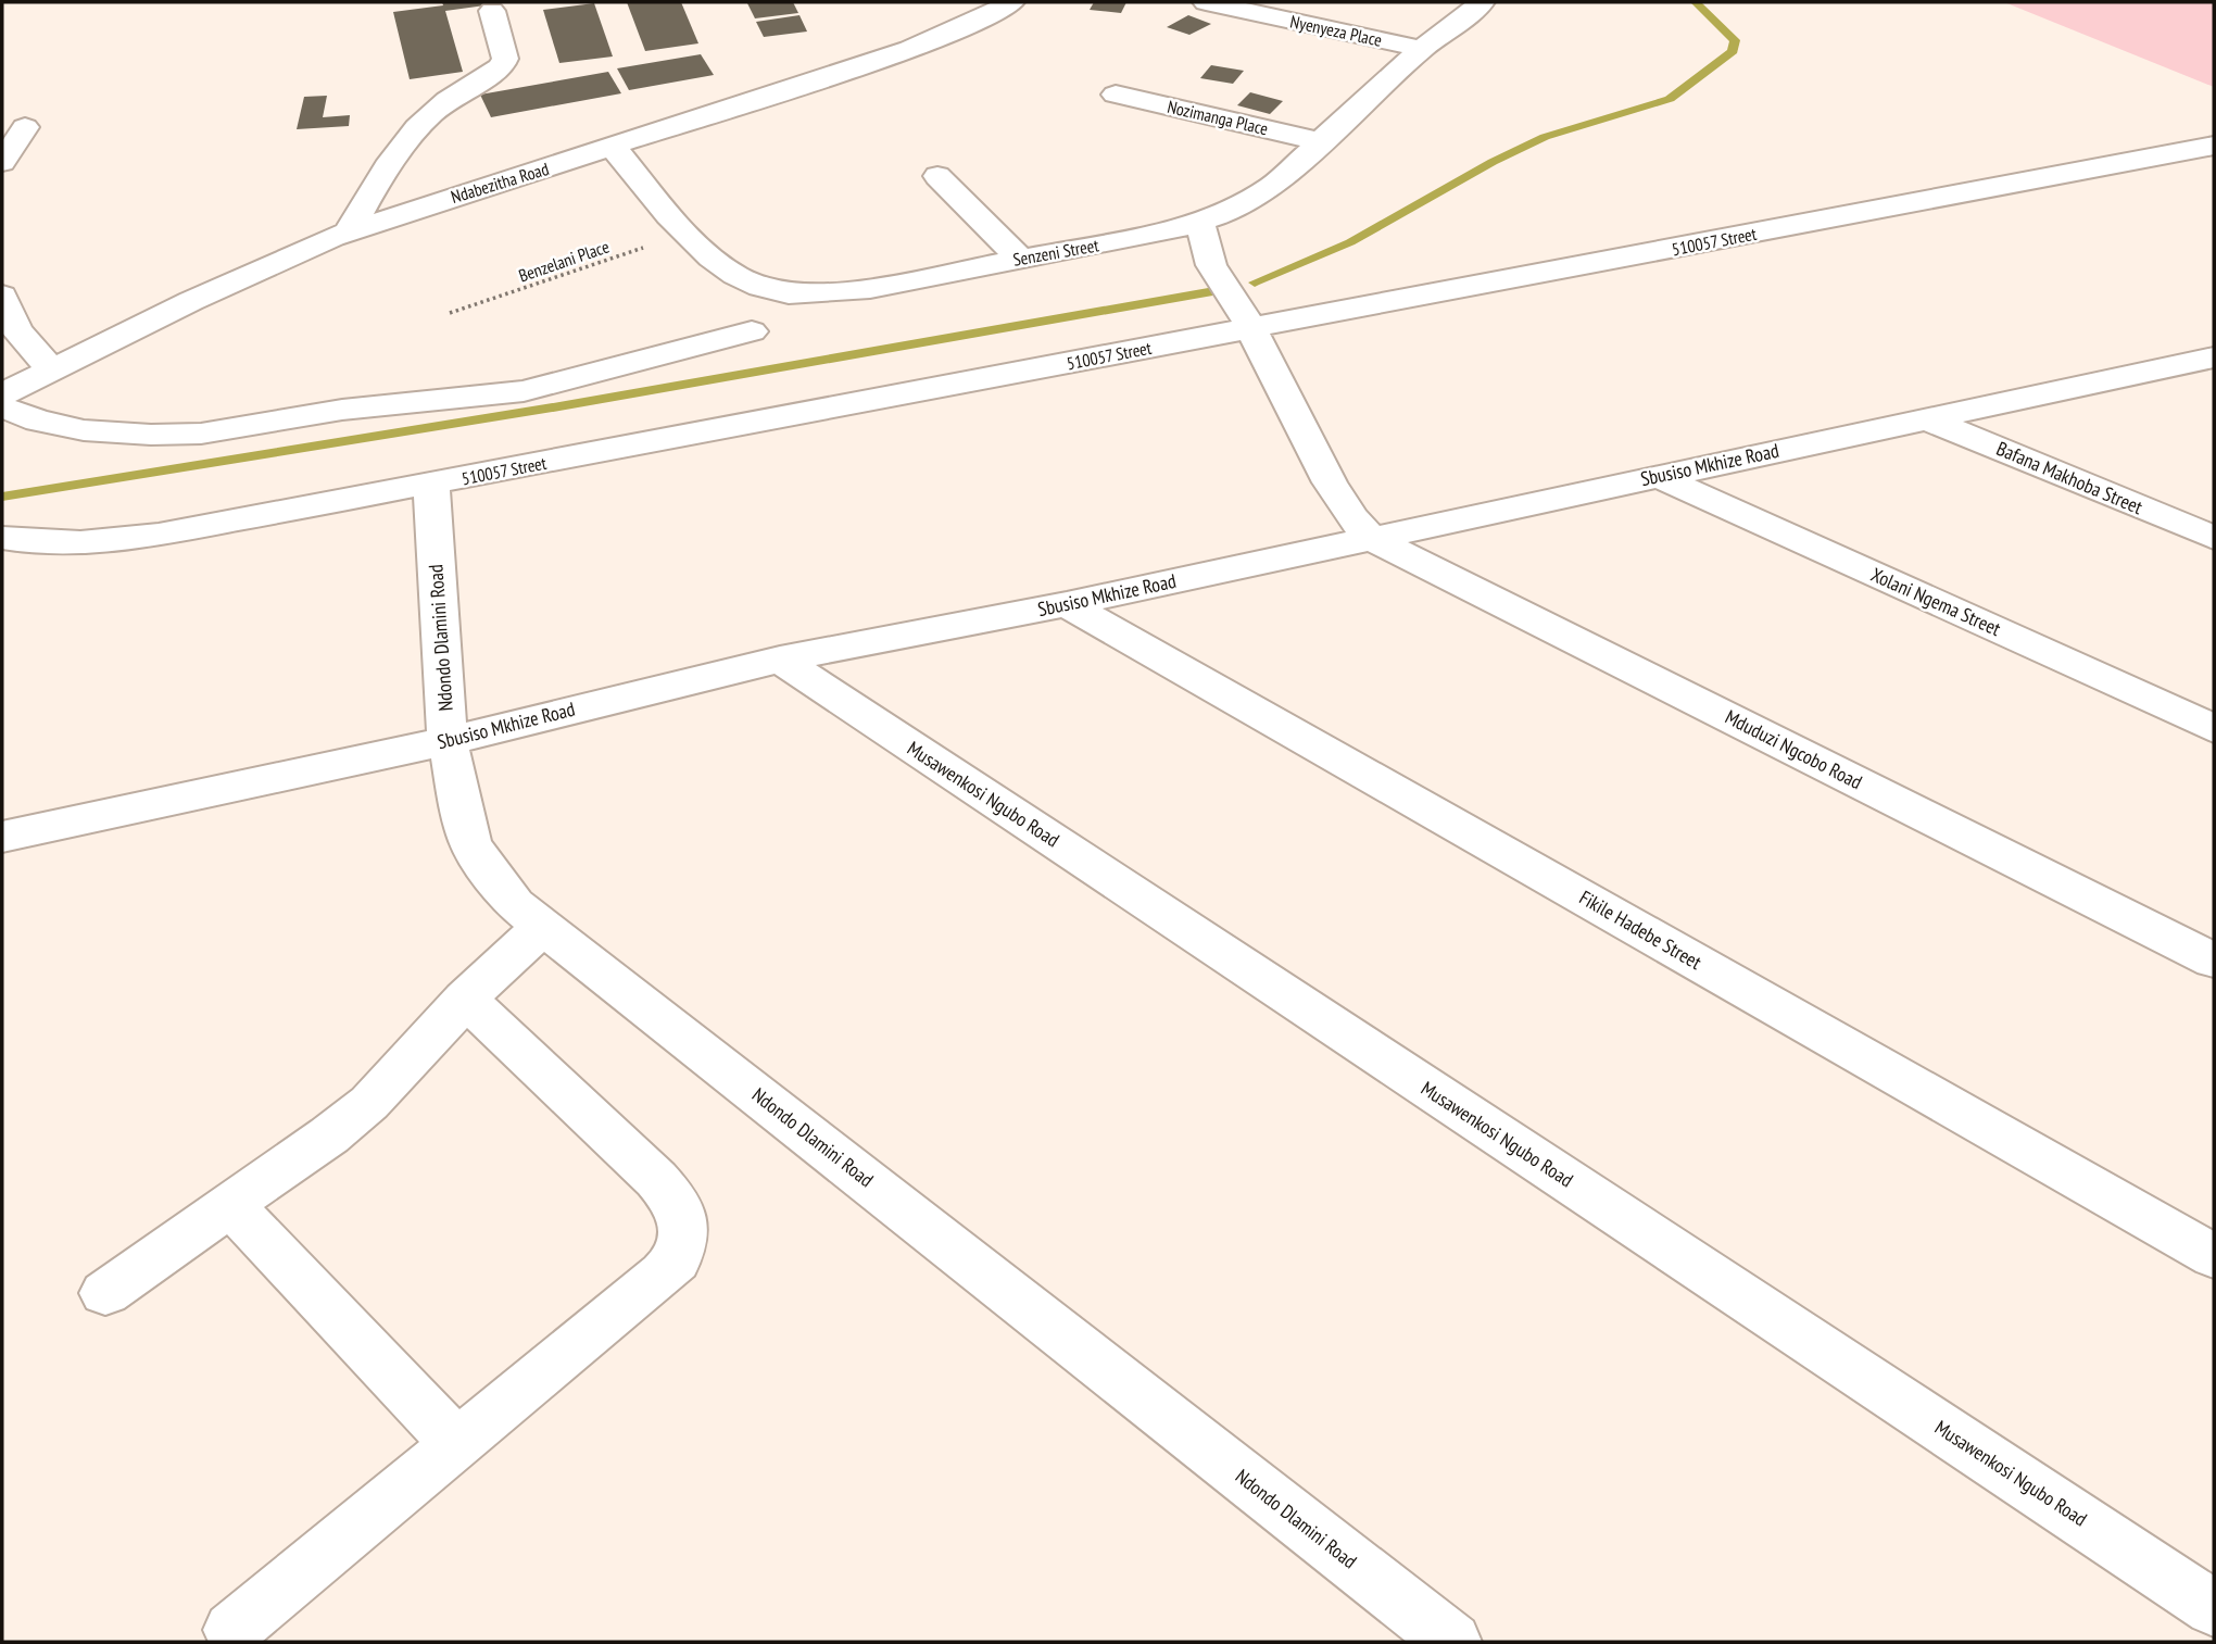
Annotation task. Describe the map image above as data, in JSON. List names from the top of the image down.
{
  "streets": {
    "street": [
      "Nyenyeza Place",
      "Nozimanga Place",
      "Ndabezitha Road",
      "510057 Street",
      "Senzeni Street",
      "Sbusiso Mkhize Road",
      "Bafana Makhoba Street",
      "Xolani Ngema Street",
      "Ndondo Dlamini Road",
      "Mduduzi Ngcobo Road",
      "Musawenkosi Ngubo Road",
      "Fikile Hadebe Street"
    ],
    "path": ["Benzelani Place"]
  },
  "crossings": [
    ["Nyenyeza Place", "Senzeni Street"],
    ["Nozimanga Place", "Senzeni Street"],
    ["Ndabezitha Road", "Senzeni Street"],
    ["510057 Street", "Ndondo Dlamini Road"],
    ["Senzeni Street", "Benzelani Place"],
    ["Sbusiso Mkhize Road", "Bafana Makhoba Street"],
    ["Sbusiso Mkhize Road", "Xolani Ngema Street"],
    ["Sbusiso Mkhize Road", "Ndondo Dlamini Road"],
    ["Sbusiso Mkhize Road", "Mduduzi Ngcobo Road"],
    ["Sbusiso Mkhize Road", "Musawenkosi Ngubo Road"],
    ["Sbusiso Mkhize Road", "Fikile Hadebe Street"]
  ]
}
